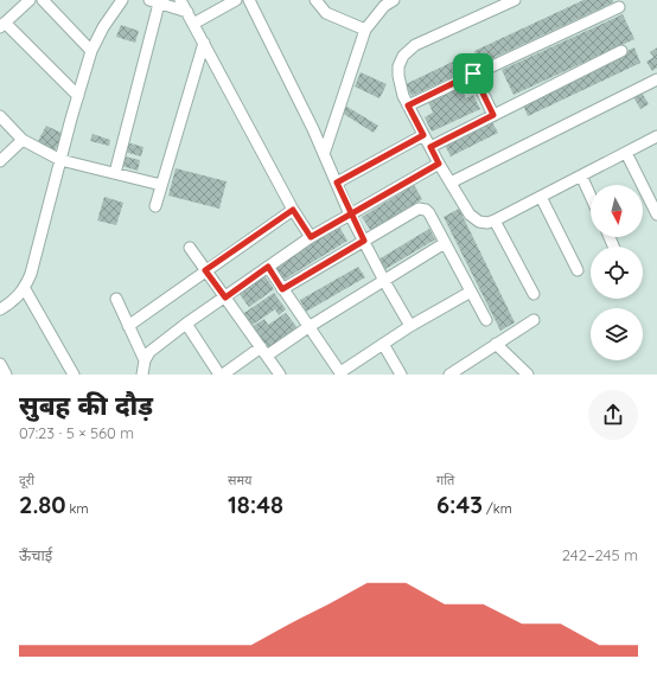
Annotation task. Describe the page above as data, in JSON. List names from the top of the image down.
{
  "north": "bottom",
  "page": {
    "heading": ["सुबह की दौड़", "07:23 · 5 × 560 m"],
    "stats": [
      ["दूरी", "2.80 km"],
      ["समय", "18:48"],
      ["गति", "6:43 /km"]
    ],
    "chart": ["ऊँचाई", "242–245 m"]
  }
}
